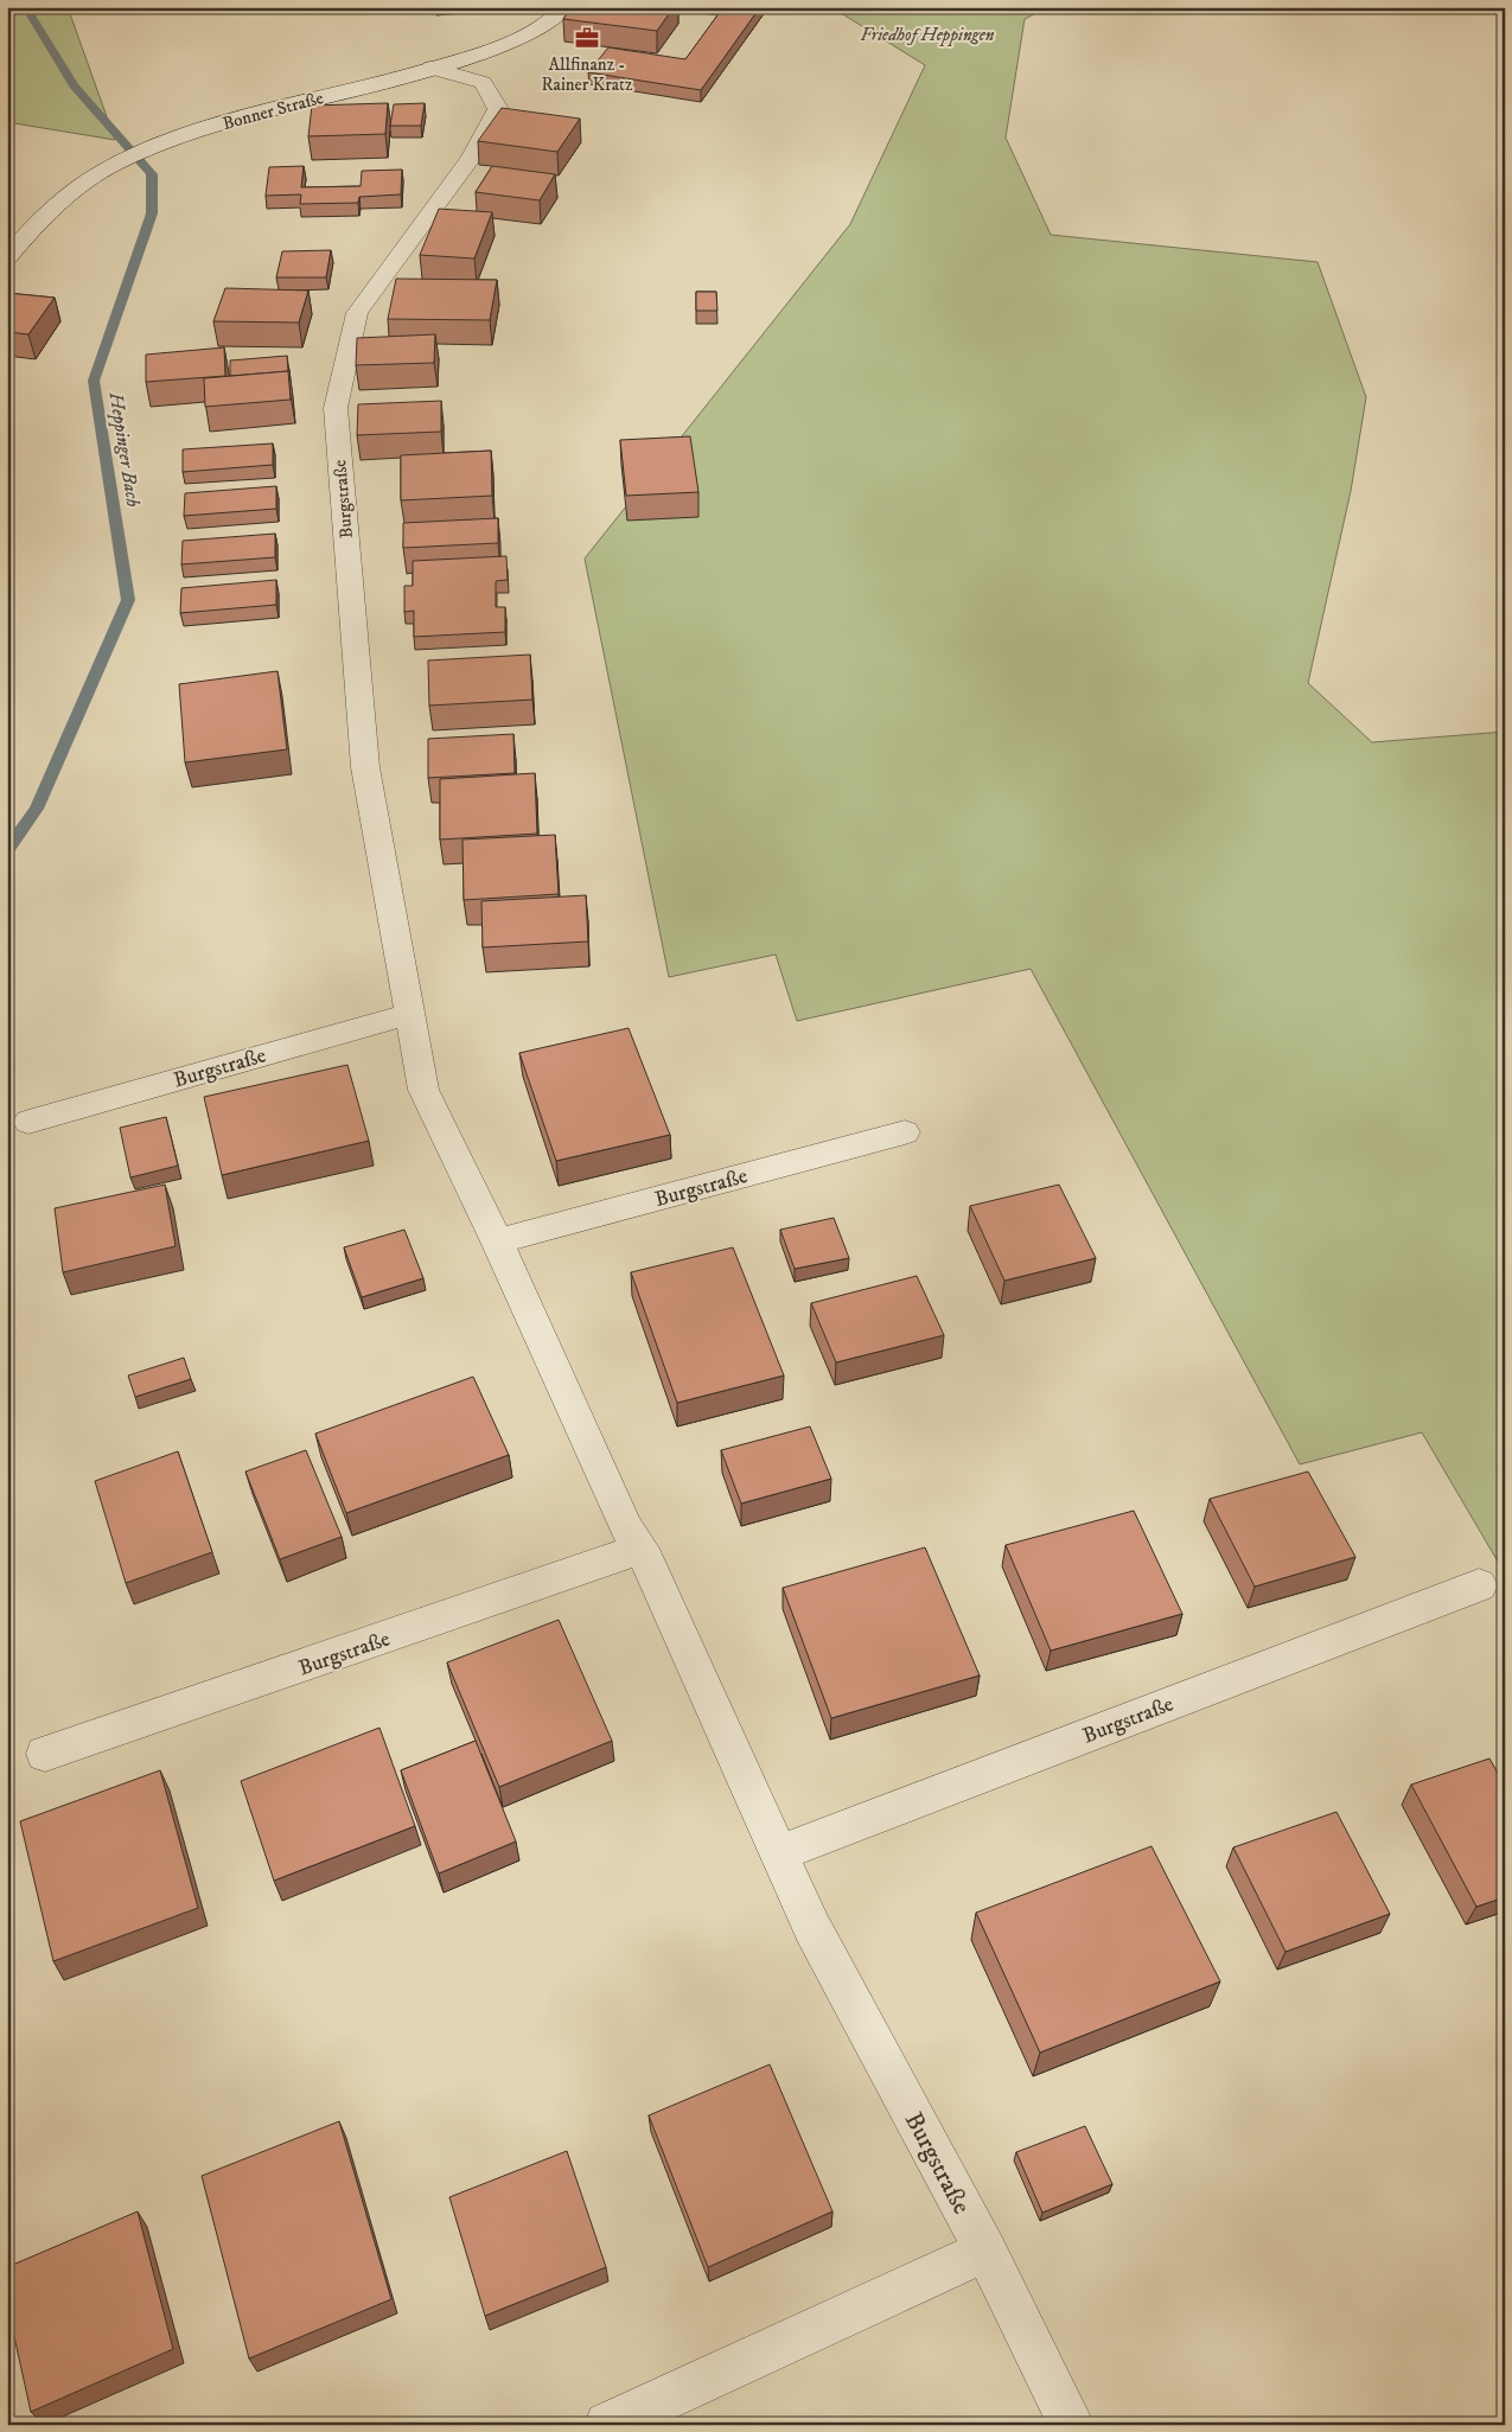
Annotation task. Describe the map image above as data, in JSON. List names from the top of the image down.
{
  "streets": {
    "street": ["Bonner Straße", "Burgstraße"]
  },
  "crossings": [
    ["Bonner Straße", "Burgstraße"]
  ],
  "water": ["Heppinger Bach"],
  "parks": ["Friedhof Heppingen"],
  "places": {
    "office": ["Allfinanz - Rainer Kratz"]
  }
}
